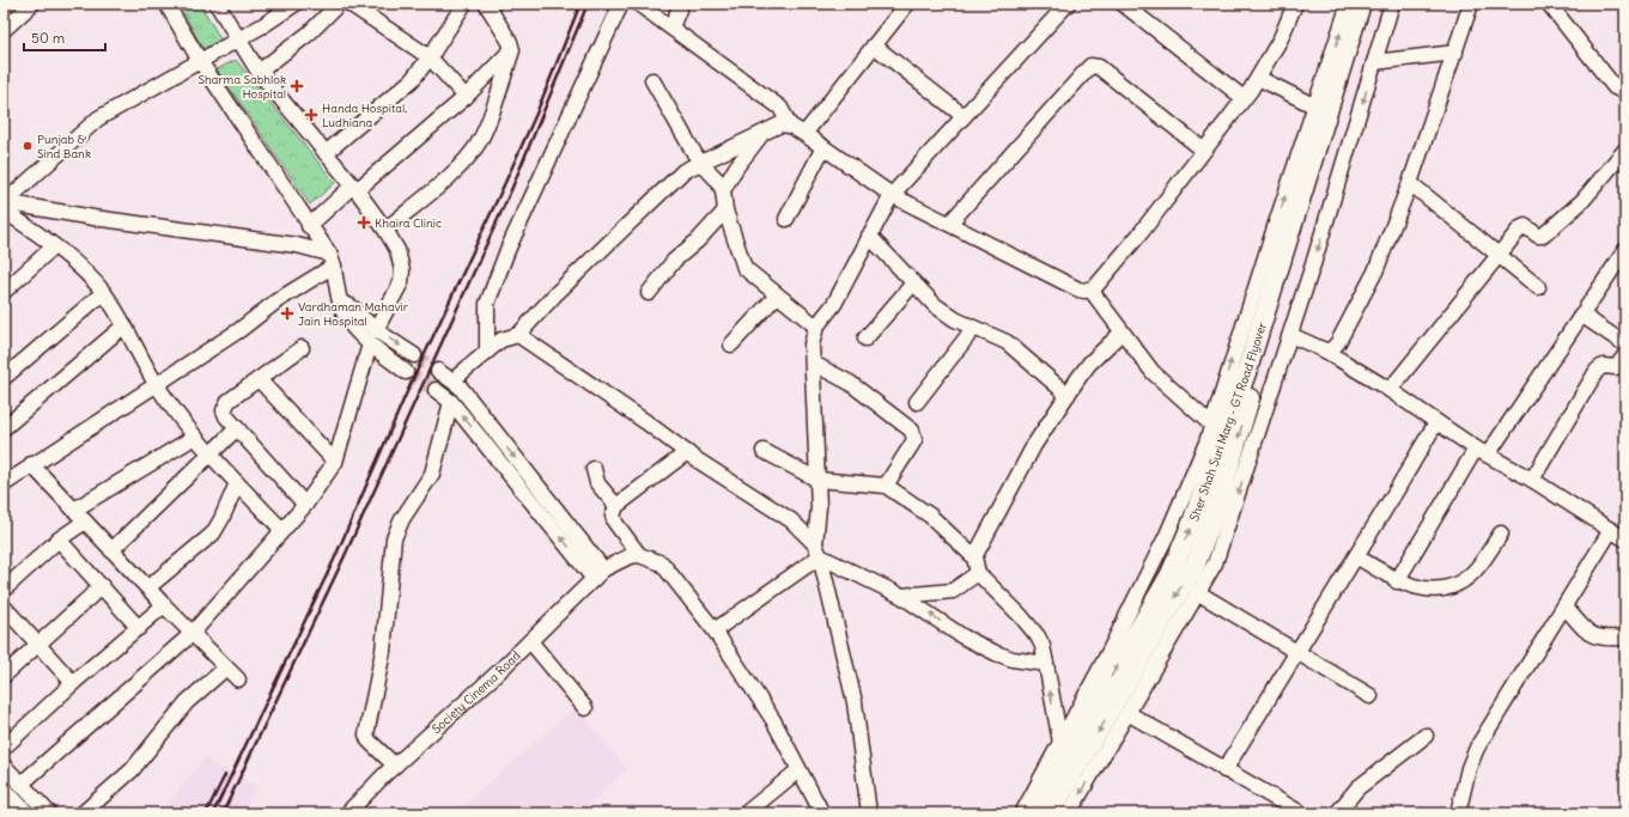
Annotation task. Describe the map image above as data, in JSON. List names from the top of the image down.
{
  "streets": {
    "main road": ["Sher Shah Suri Marg - GT Road Flyover"],
    "street": ["Society Cinema Road"]
  },
  "places": {
    "health": [
      "Sharma Sabhlok Hospital",
      "Handa Hospital, Ludhiana",
      "Khaira Clinic",
      "Vardhaman Mahavir Jain Hospital"
    ],
    "other": ["Punjab & Sind Bank"]
  },
  "scale_bar": "50 m"
}
